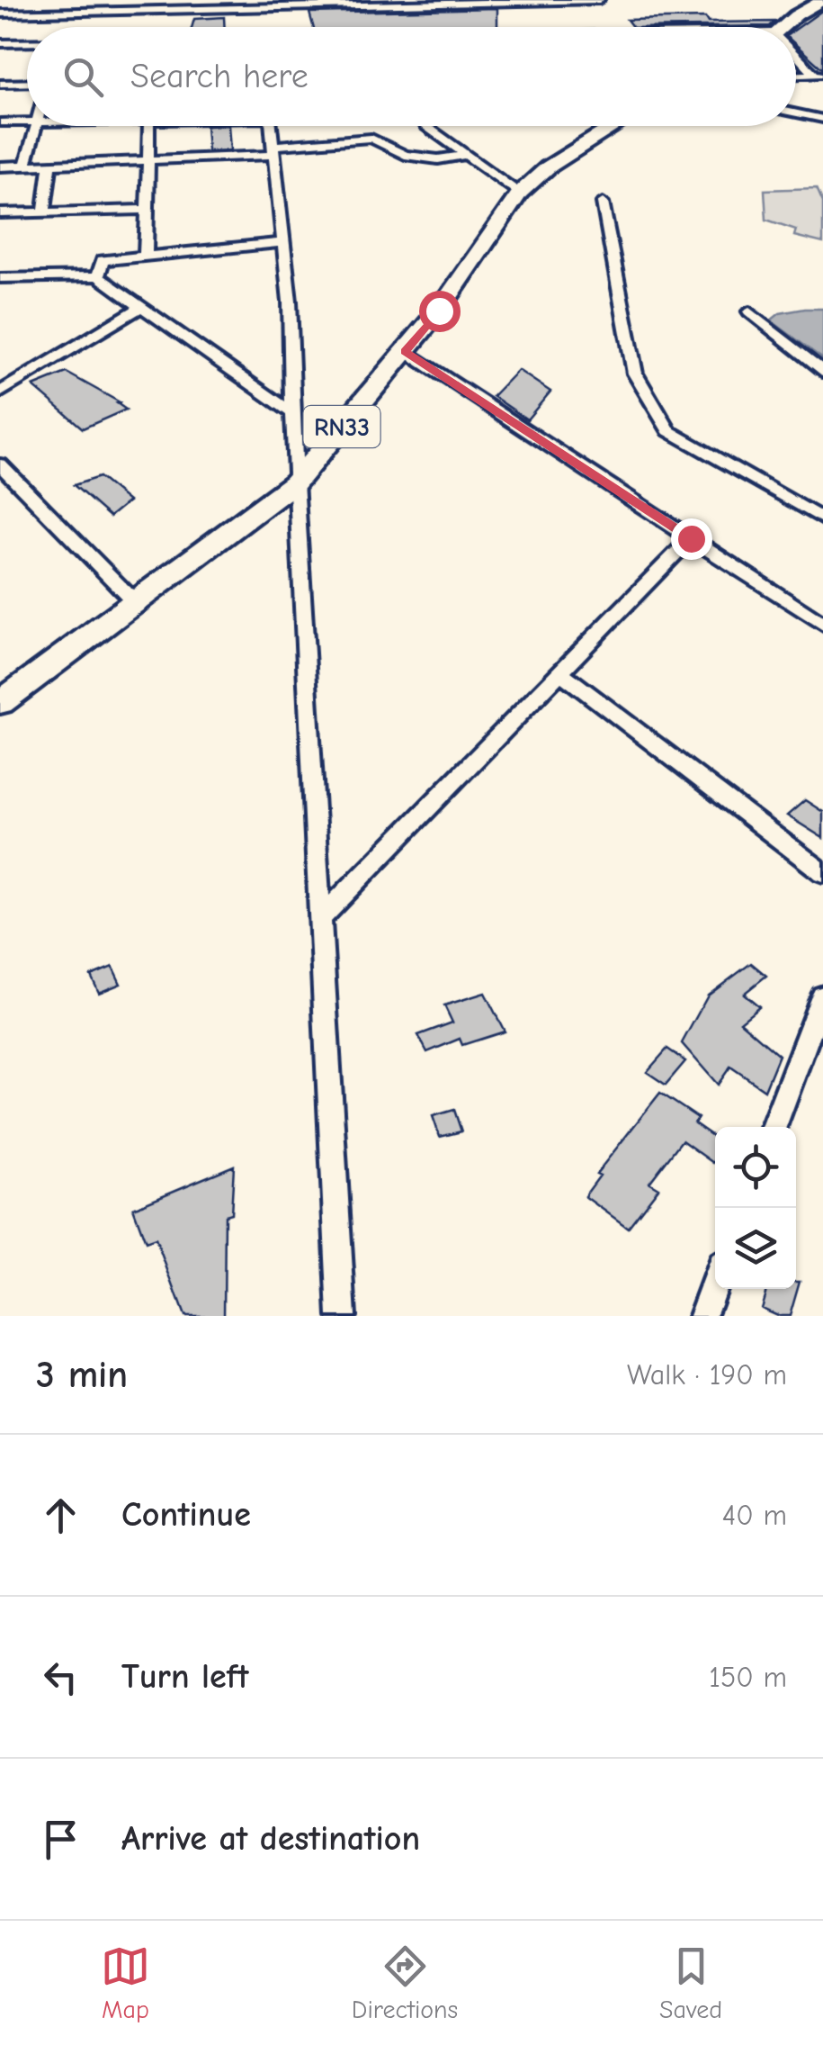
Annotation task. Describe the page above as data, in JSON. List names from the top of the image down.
{
  "streets": {
    "main road": ["RN33"]
  },
  "page": {
    "search": "Search here",
    "heading": ["3 min", "Walk · 190 m"],
    "list": [
      ["Continue", "40 m"],
      ["Turn left", "150 m"],
      "Arrive at destination"
    ],
    "nav": ["Map", "Directions", "Saved"]
  }
}
